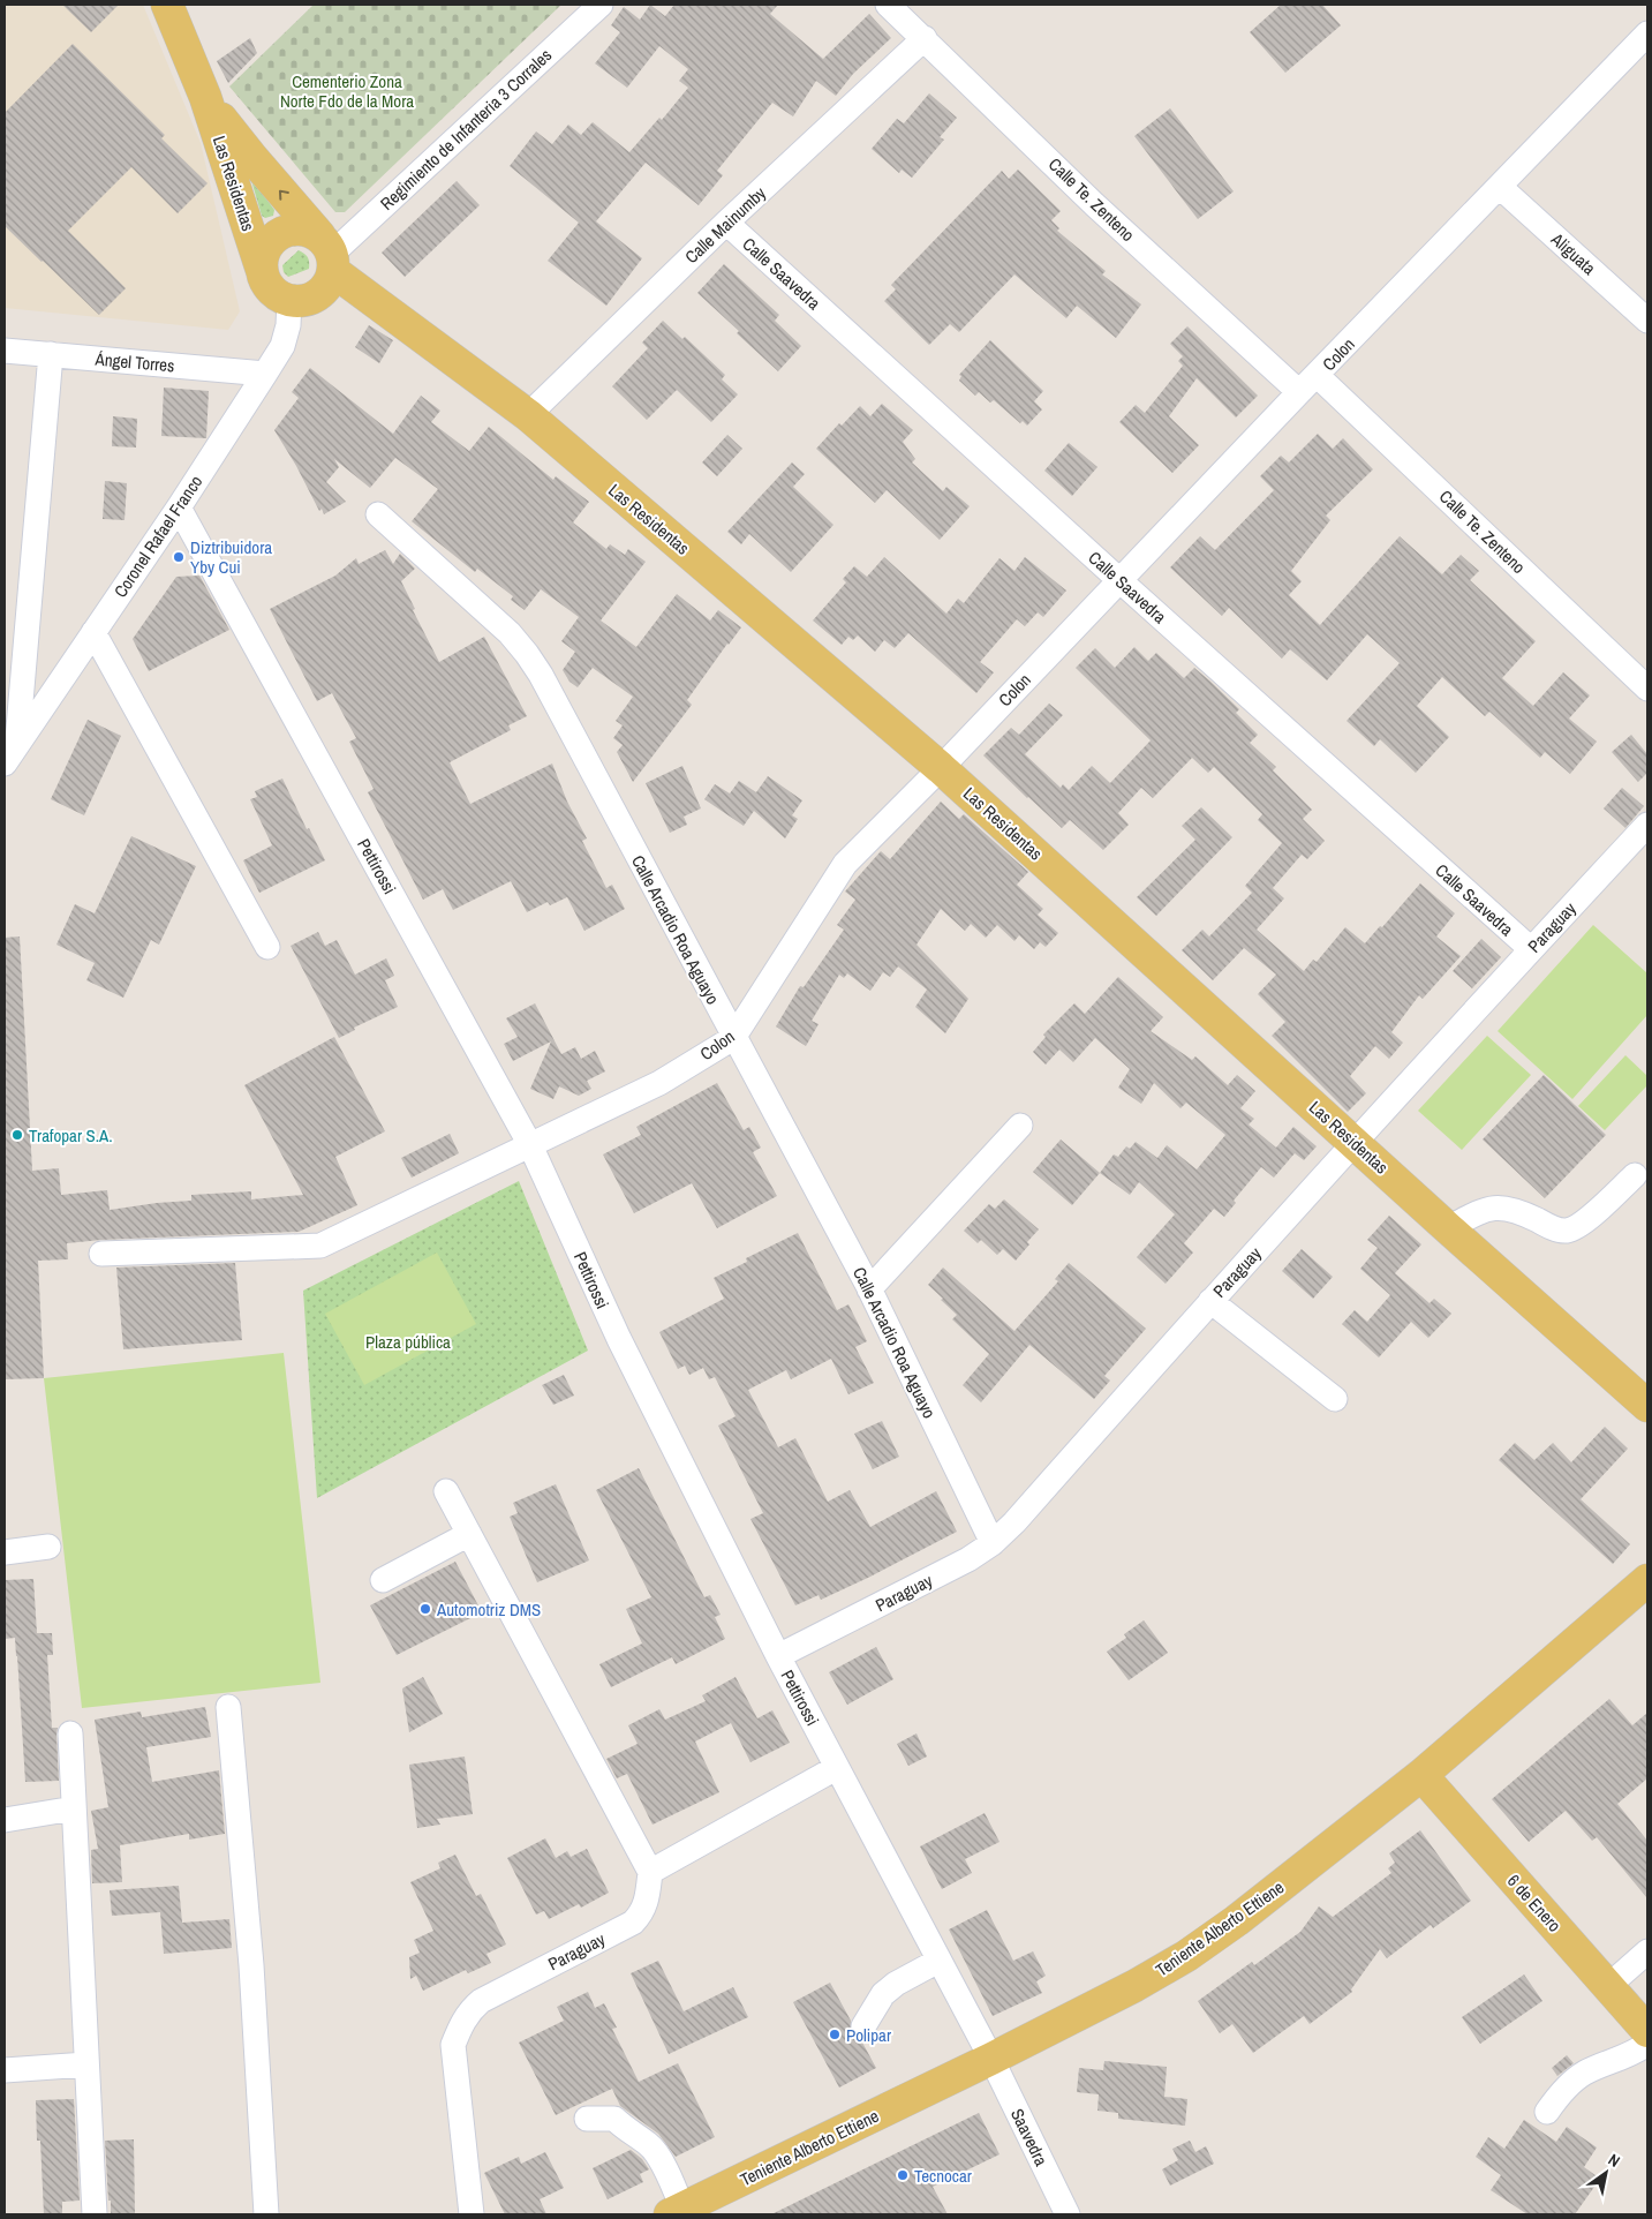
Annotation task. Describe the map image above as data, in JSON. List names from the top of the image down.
{
  "streets": {
    "main road": ["Las Residentas", "6 de Enero", "Teniente Alberto Ettiene"],
    "street": [
      "Regimiento de Infanteria 3 Corrales",
      "Calle Te. Zenteno",
      "Calle Mainumby",
      "Aliguata",
      "Calle Saavedra",
      "Colon",
      "Ángel Torres",
      "Coronel Rafael Franco",
      "Pettirossi",
      "Paraguay",
      "Calle Arcadio Roa Aguayo",
      "Saavedra"
    ]
  },
  "crossings": [
    ["Regimiento de Infanteria 3 Corrales", "Las Residentas"],
    ["Regimiento de Infanteria 3 Corrales", "Coronel Rafael Franco"],
    ["Las Residentas", "Calle Mainumby"],
    ["Las Residentas", "Colon"],
    ["Las Residentas", "Coronel Rafael Franco"],
    ["Las Residentas", "Paraguay"],
    ["Calle Te. Zenteno", "Calle Mainumby"],
    ["Calle Te. Zenteno", "Colon"],
    ["Calle Mainumby", "Calle Saavedra"],
    ["Aliguata", "Colon"],
    ["Calle Saavedra", "Colon"],
    ["Calle Saavedra", "Paraguay"],
    ["Colon", "Pettirossi"],
    ["Colon", "Calle Arcadio Roa Aguayo"],
    ["Ángel Torres", "Coronel Rafael Franco"],
    ["Coronel Rafael Franco", "Pettirossi"],
    ["Pettirossi", "Paraguay"],
    ["Pettirossi", "Teniente Alberto Ettiene"],
    ["Pettirossi", "Saavedra"],
    ["Paraguay", "Calle Arcadio Roa Aguayo"],
    ["6 de Enero", "Teniente Alberto Ettiene"],
    ["Teniente Alberto Ettiene", "Saavedra"]
  ],
  "parks": ["Cementerio Zona Norte Fdo de la Mora", "Plaza pública"],
  "places": [
    "Diztribuidora Yby Cui",
    "Trafopar S.A.",
    "Automotriz DMS",
    "Polipar",
    "Tecnocar"
  ],
  "north": "top right"
}
